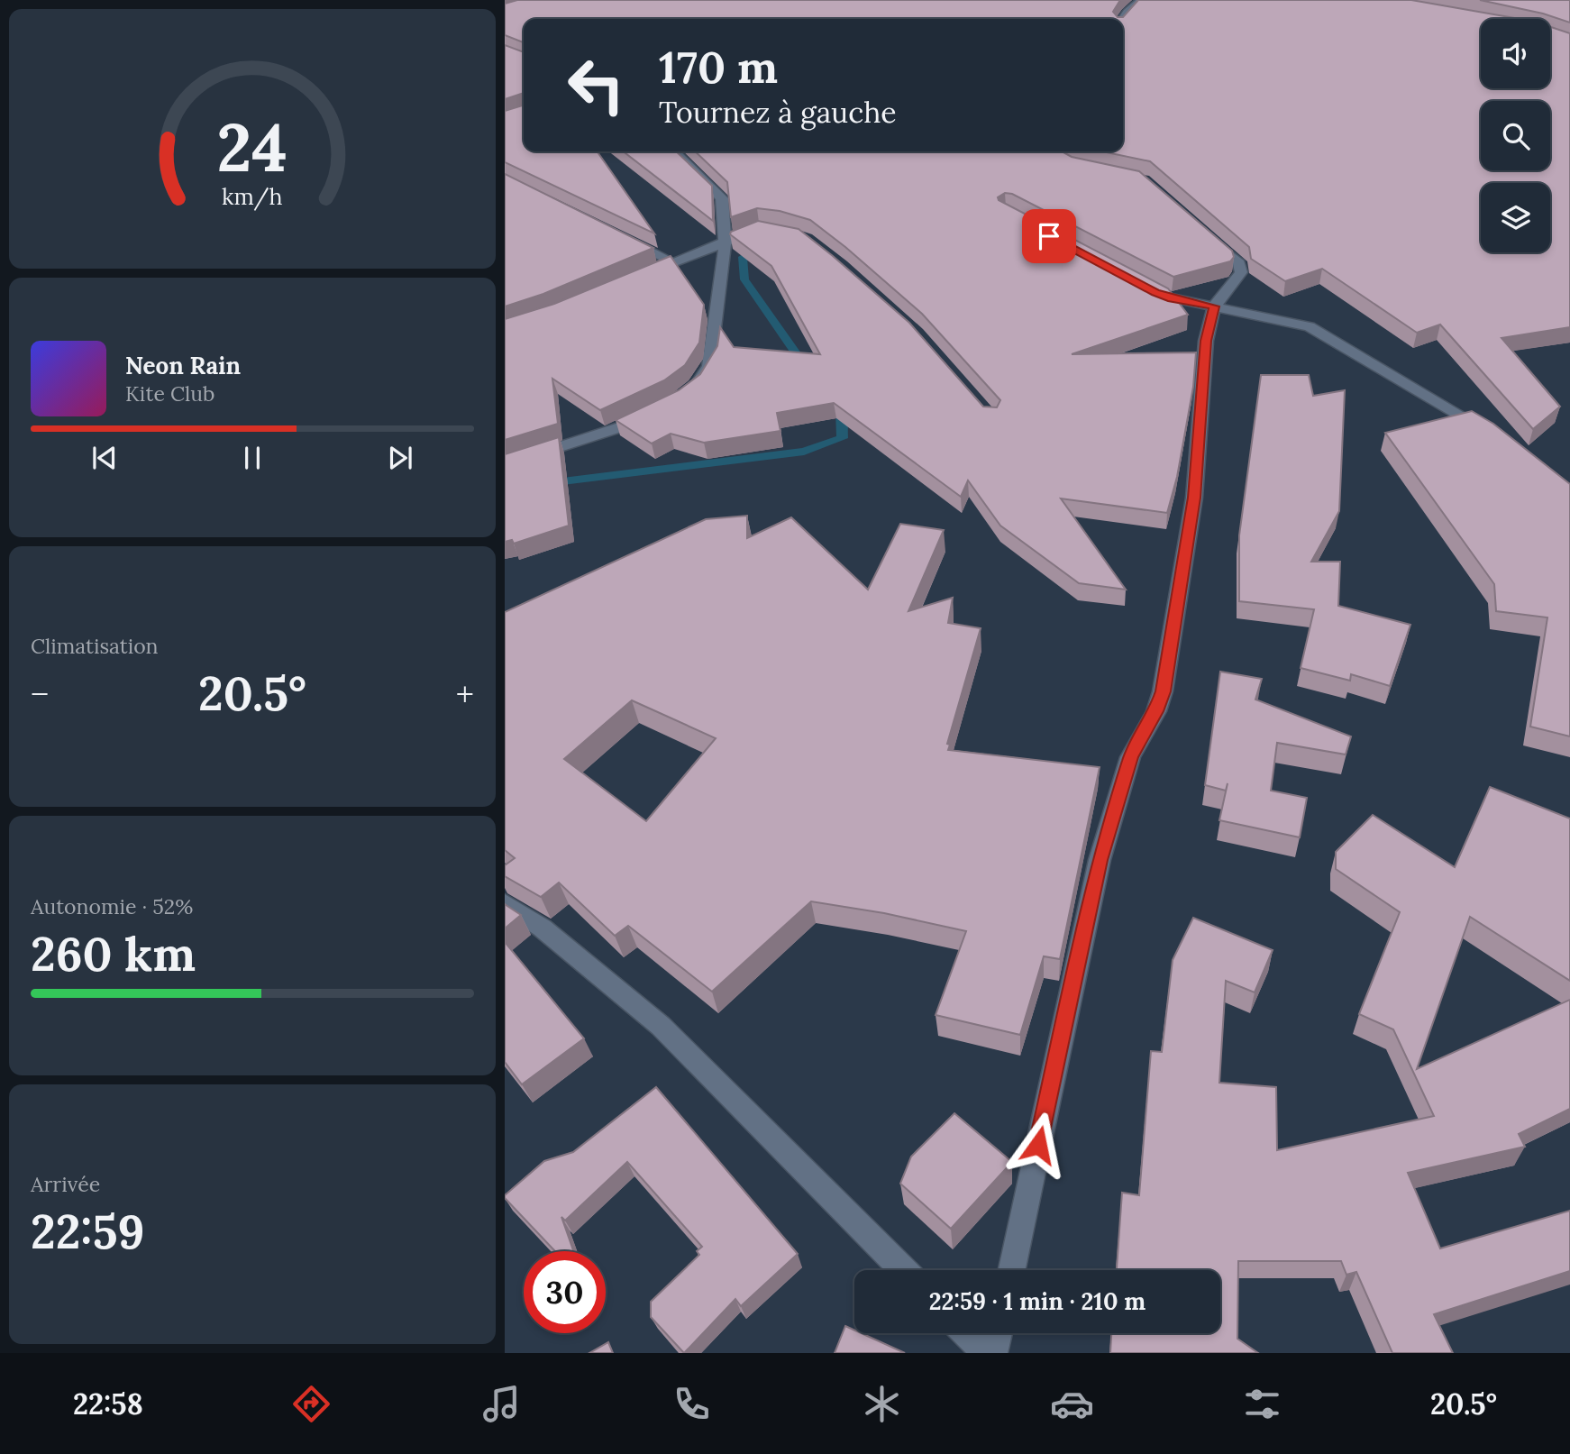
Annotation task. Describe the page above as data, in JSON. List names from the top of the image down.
{
  "page": {
    "turn": ["170 m", "Tournez à gauche"],
    "song": ["Neon Rain", "Kite Club"],
    "tile": [
      "Climatisation",
      ["Autonomie · 52%", "260 km"],
      ["Arrivée", "22:59"]
    ],
    "heat": ["−", "20.5°", "+"],
    "limit": "30",
    "trip": "22:59 · 1 min · 210 m",
    "tabs": ["22:58", "20.5°"],
    "gauge": ["24", "km/h"]
  }
}
